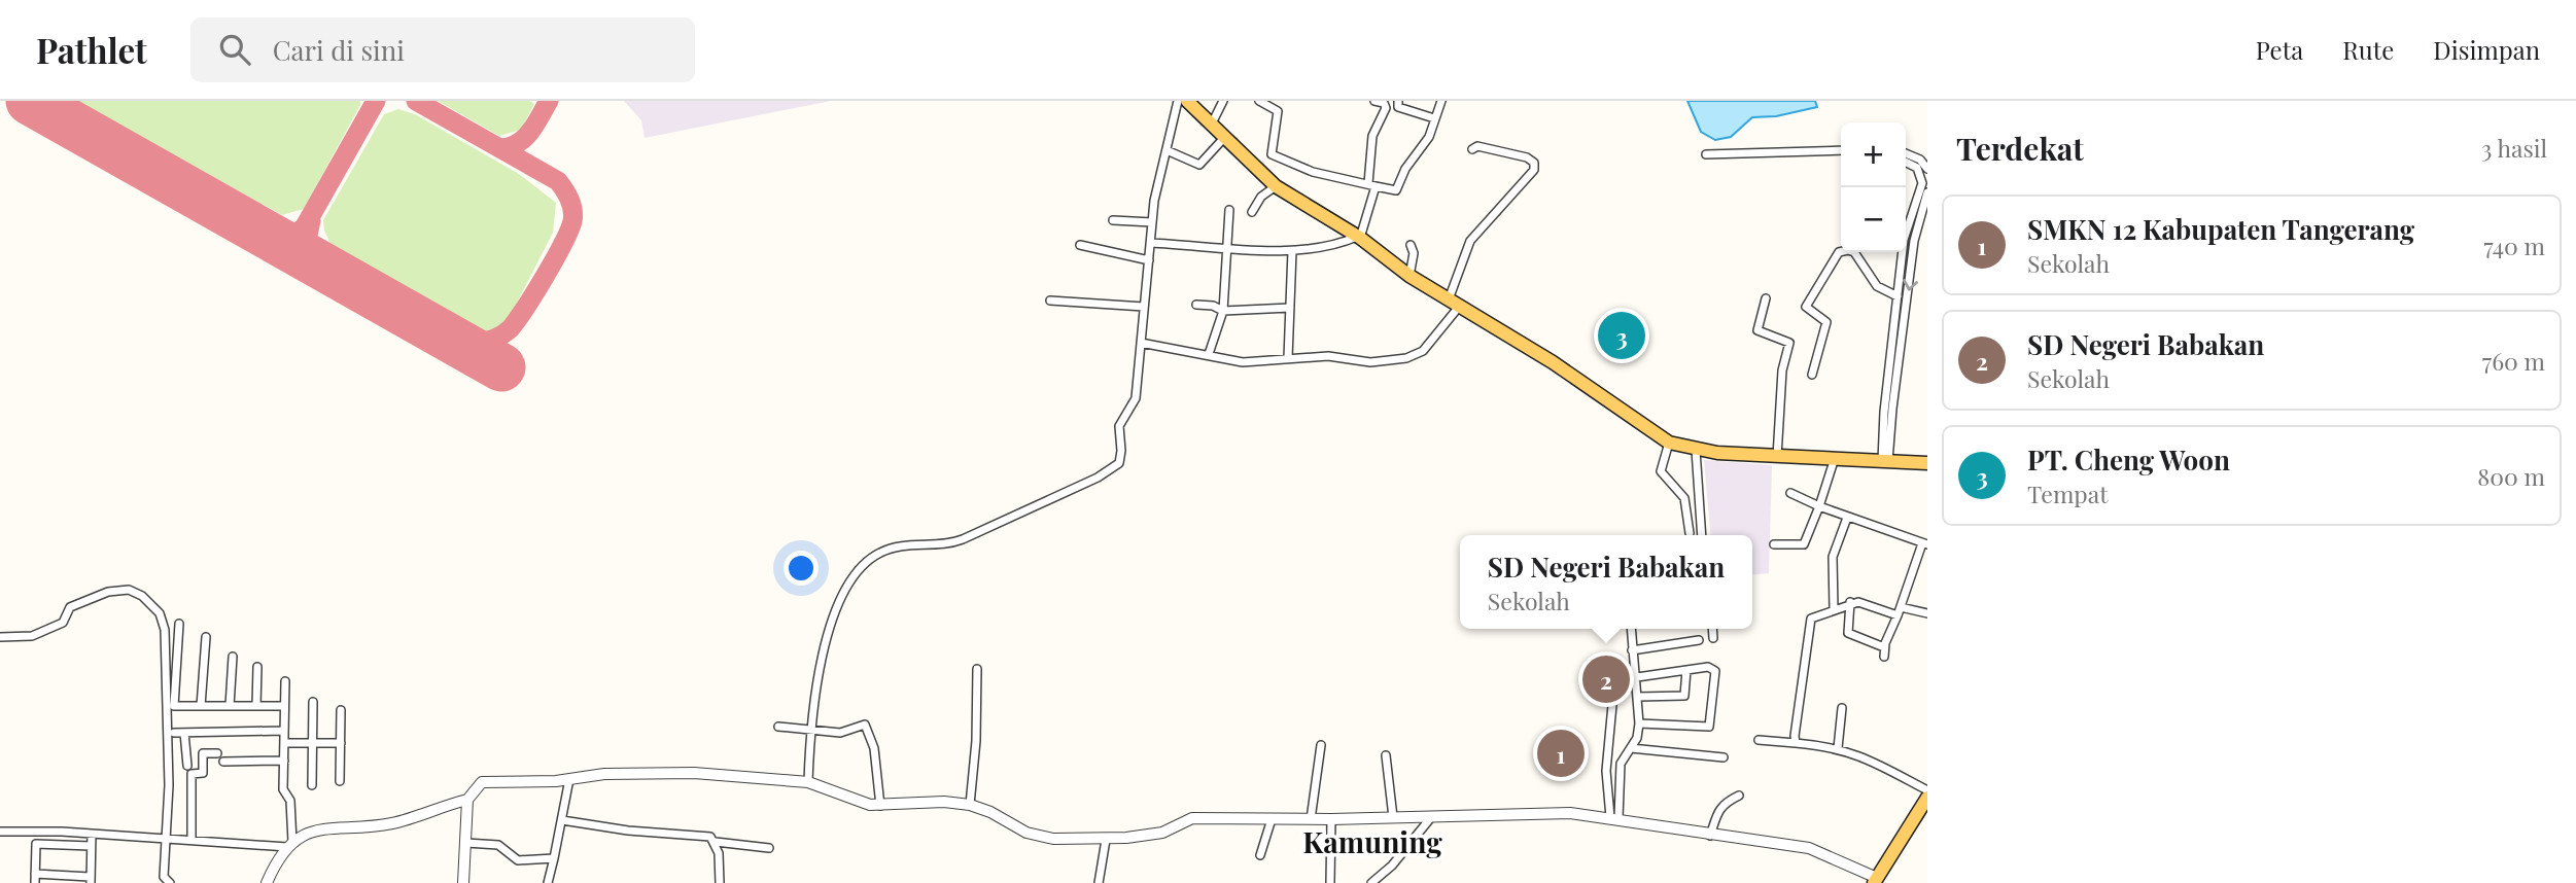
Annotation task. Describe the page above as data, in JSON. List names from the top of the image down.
{
  "districts": ["Kamuning"],
  "page": {
    "header": "Pathlet",
    "search": "Cari di sini",
    "nav": ["Peta", "Rute", "Disimpan"],
    "heading": ["Terdekat", "3 hasil"],
    "map_buttons": ["+", "−"],
    "list": [
      {
        "mark": "1",
        "name": "SMKN 12 Kabupaten Tangerang",
        "note": "Sekolah",
        "value": "740 m"
      },
      {
        "mark": "2",
        "name": "SD Negeri Babakan",
        "note": "Sekolah",
        "value": "760 m"
      },
      {
        "mark": "3",
        "name": "PT. Cheng Woon",
        "note": "Tempat",
        "value": "800 m"
      }
    ],
    "pins": ["3", "2", "1"],
    "popup": ["SD Negeri Babakan", "Sekolah"]
  }
}
